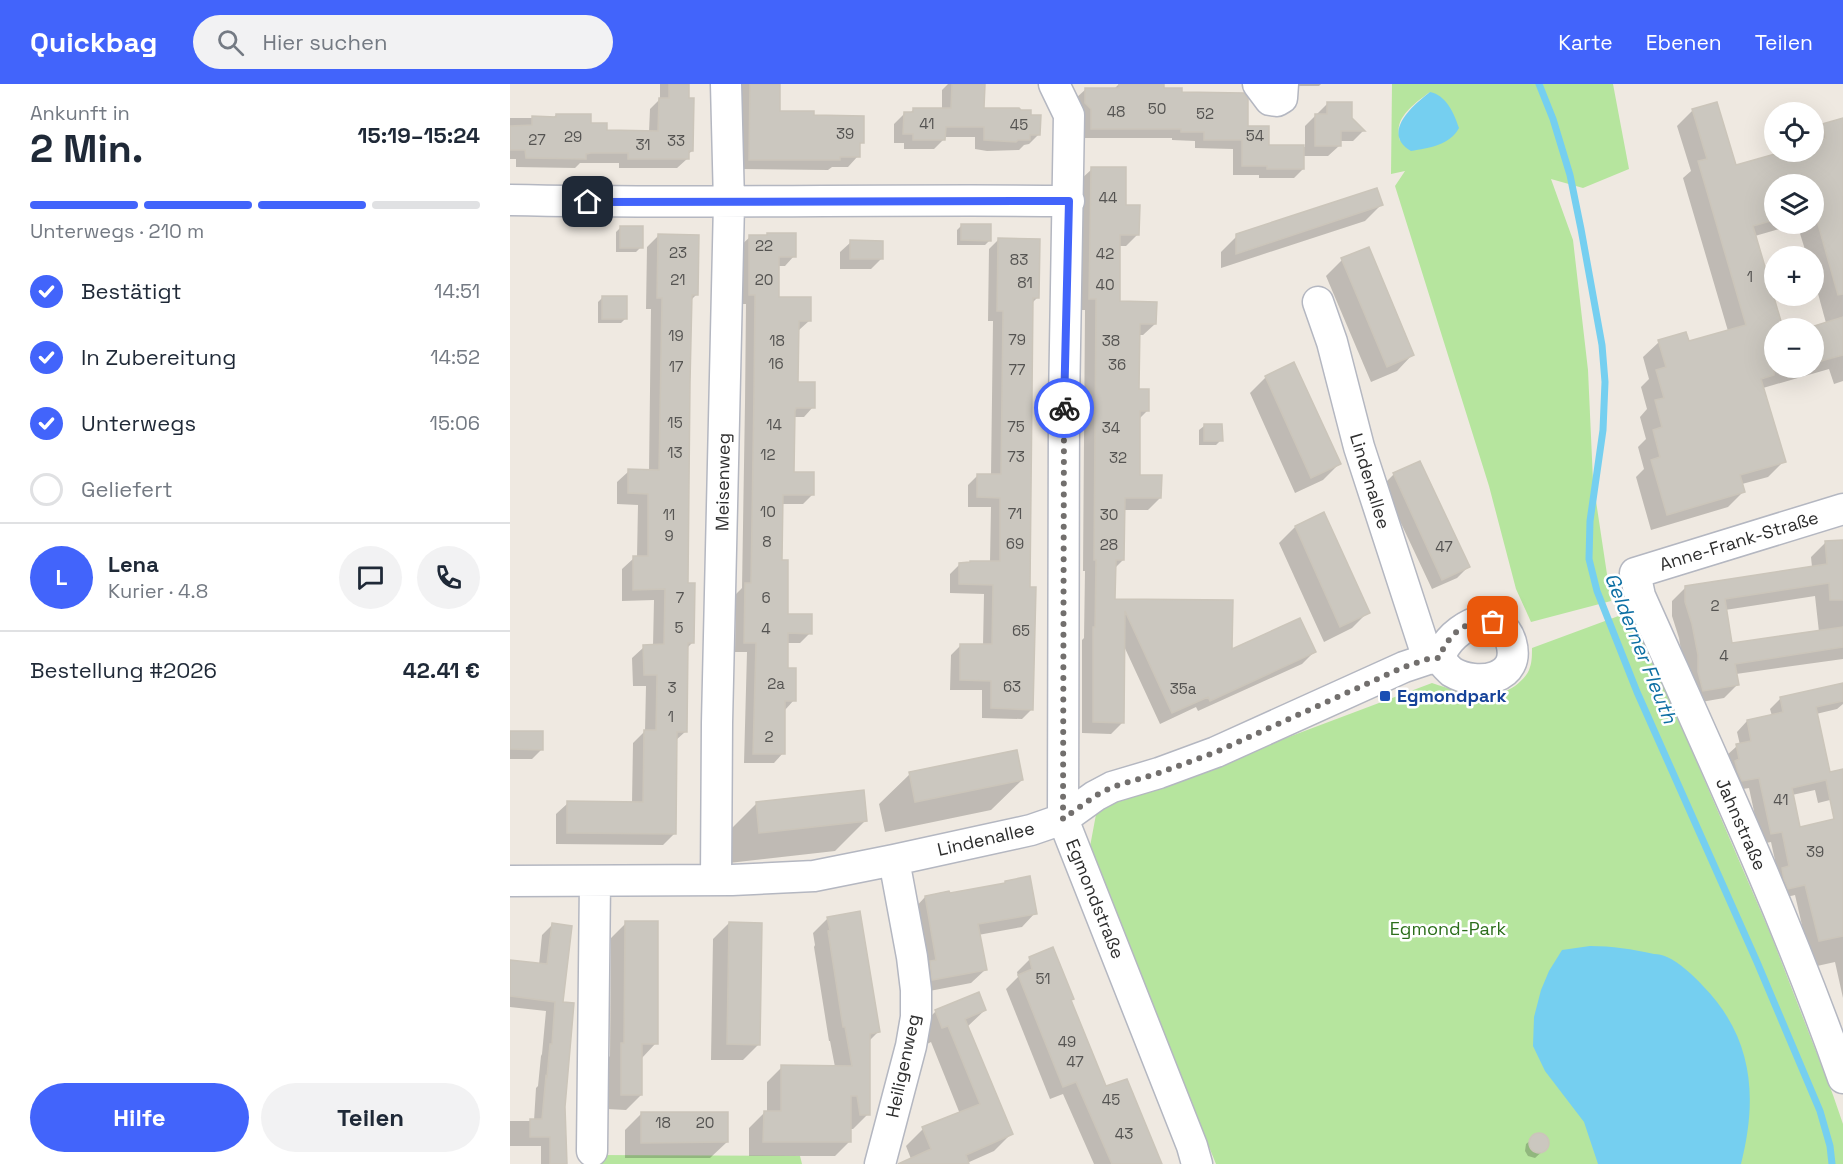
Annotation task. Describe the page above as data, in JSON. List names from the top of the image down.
{
  "streets": {
    "street": [
      "Lindenallee",
      "Meisenweg",
      "Anne-Frank-Straße",
      "Jahnstraße",
      "Egmondstraße",
      "Heiligenweg"
    ]
  },
  "crossings": [
    ["Lindenallee", "Meisenweg"],
    ["Lindenallee", "Egmondstraße"],
    ["Lindenallee", "Heiligenweg"],
    ["Anne-Frank-Straße", "Jahnstraße"]
  ],
  "water": ["Gelderner Fleuth"],
  "parks": ["Egmond-Park"],
  "places": {
    "transit": ["Egmondpark"]
  },
  "house_numbers": [
    "50",
    "48",
    "52",
    "41",
    "45",
    "39",
    "54",
    "29",
    "27",
    "33",
    "31",
    "44",
    "22",
    "23",
    "42",
    "83",
    "1",
    "21",
    "20",
    "81",
    "40",
    "19",
    "79",
    "18",
    "38",
    "16",
    "36",
    "17",
    "77",
    "15",
    "14",
    "75",
    "34",
    "13",
    "12",
    "73",
    "32",
    "10",
    "71",
    "11",
    "30",
    "9",
    "8",
    "69",
    "28",
    "47",
    "7",
    "6",
    "2",
    "5",
    "4",
    "65",
    "4",
    "2a",
    "63",
    "3",
    "35a",
    "1",
    "2",
    "41",
    "39",
    "51",
    "49",
    "47",
    "45",
    "18",
    "20",
    "43"
  ],
  "page": {
    "header": "Quickbag",
    "search": "Hier suchen",
    "nav": ["Karte", "Ebenen", "Teilen"],
    "heading": ["2 Min.", "Ankunft in", "15:19–15:24"],
    "panel": [
      "Lena",
      "Kurier · 4.8",
      "Bestellung #2026",
      "42.41 €"
    ],
    "map_buttons": ["+", "−"],
    "bar": "Unterwegs · 210 m",
    "list": [
      ["Bestätigt", "14:51"],
      ["In Zubereitung", "14:52"],
      ["Unterwegs", "15:06"],
      "Geliefert"
    ],
    "round": "L",
    "buttons": ["Hilfe", "Teilen"]
  }
}
